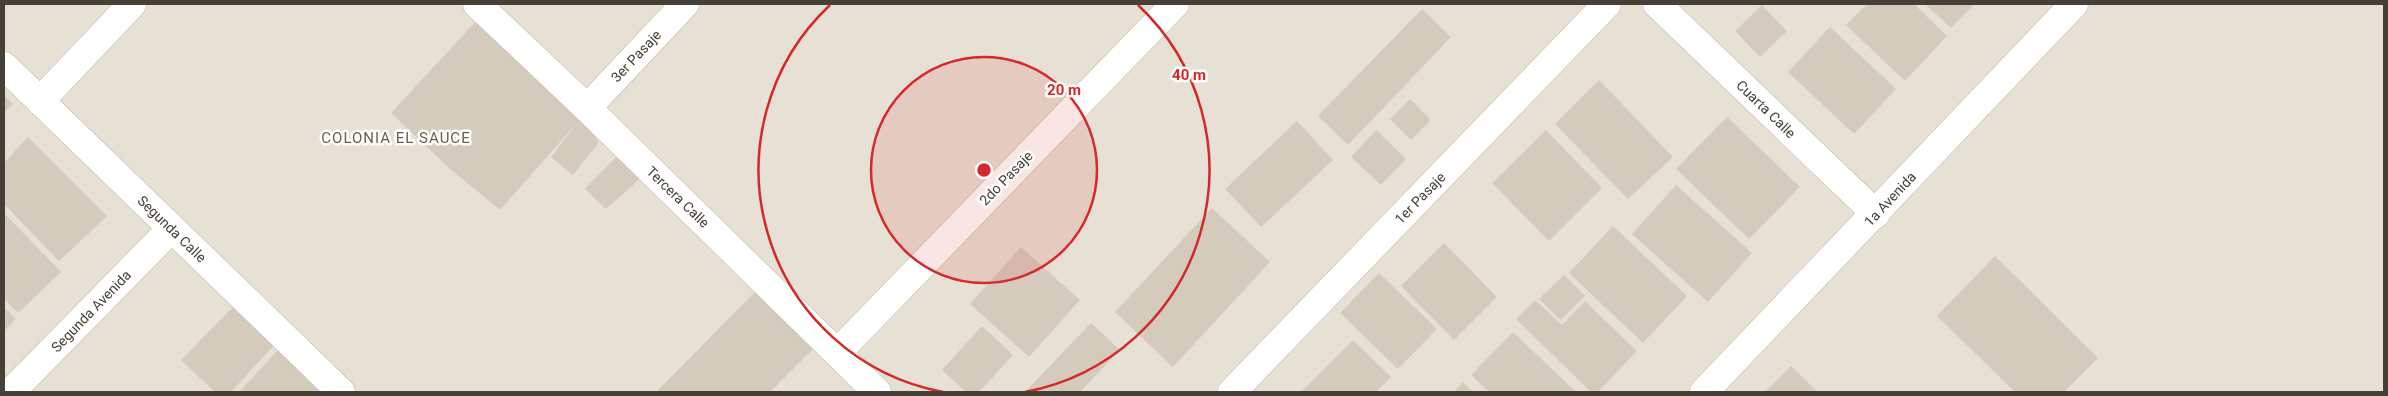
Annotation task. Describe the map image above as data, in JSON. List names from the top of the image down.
{
  "streets": {
    "street": [
      "3er Pasaje",
      "Cuarta Calle",
      "2do Pasaje",
      "Tercera Calle",
      "1er Pasaje",
      "1a Avenida",
      "Segunda Calle",
      "Segunda Avenida"
    ]
  },
  "crossings": [
    ["3er Pasaje", "Tercera Calle"],
    ["Cuarta Calle", "1a Avenida"],
    ["2do Pasaje", "Tercera Calle"],
    ["Segunda Calle", "Segunda Avenida"]
  ],
  "districts": ["COLONIA EL SAUCE"],
  "rings": ["40 m", "20 m"]
}
